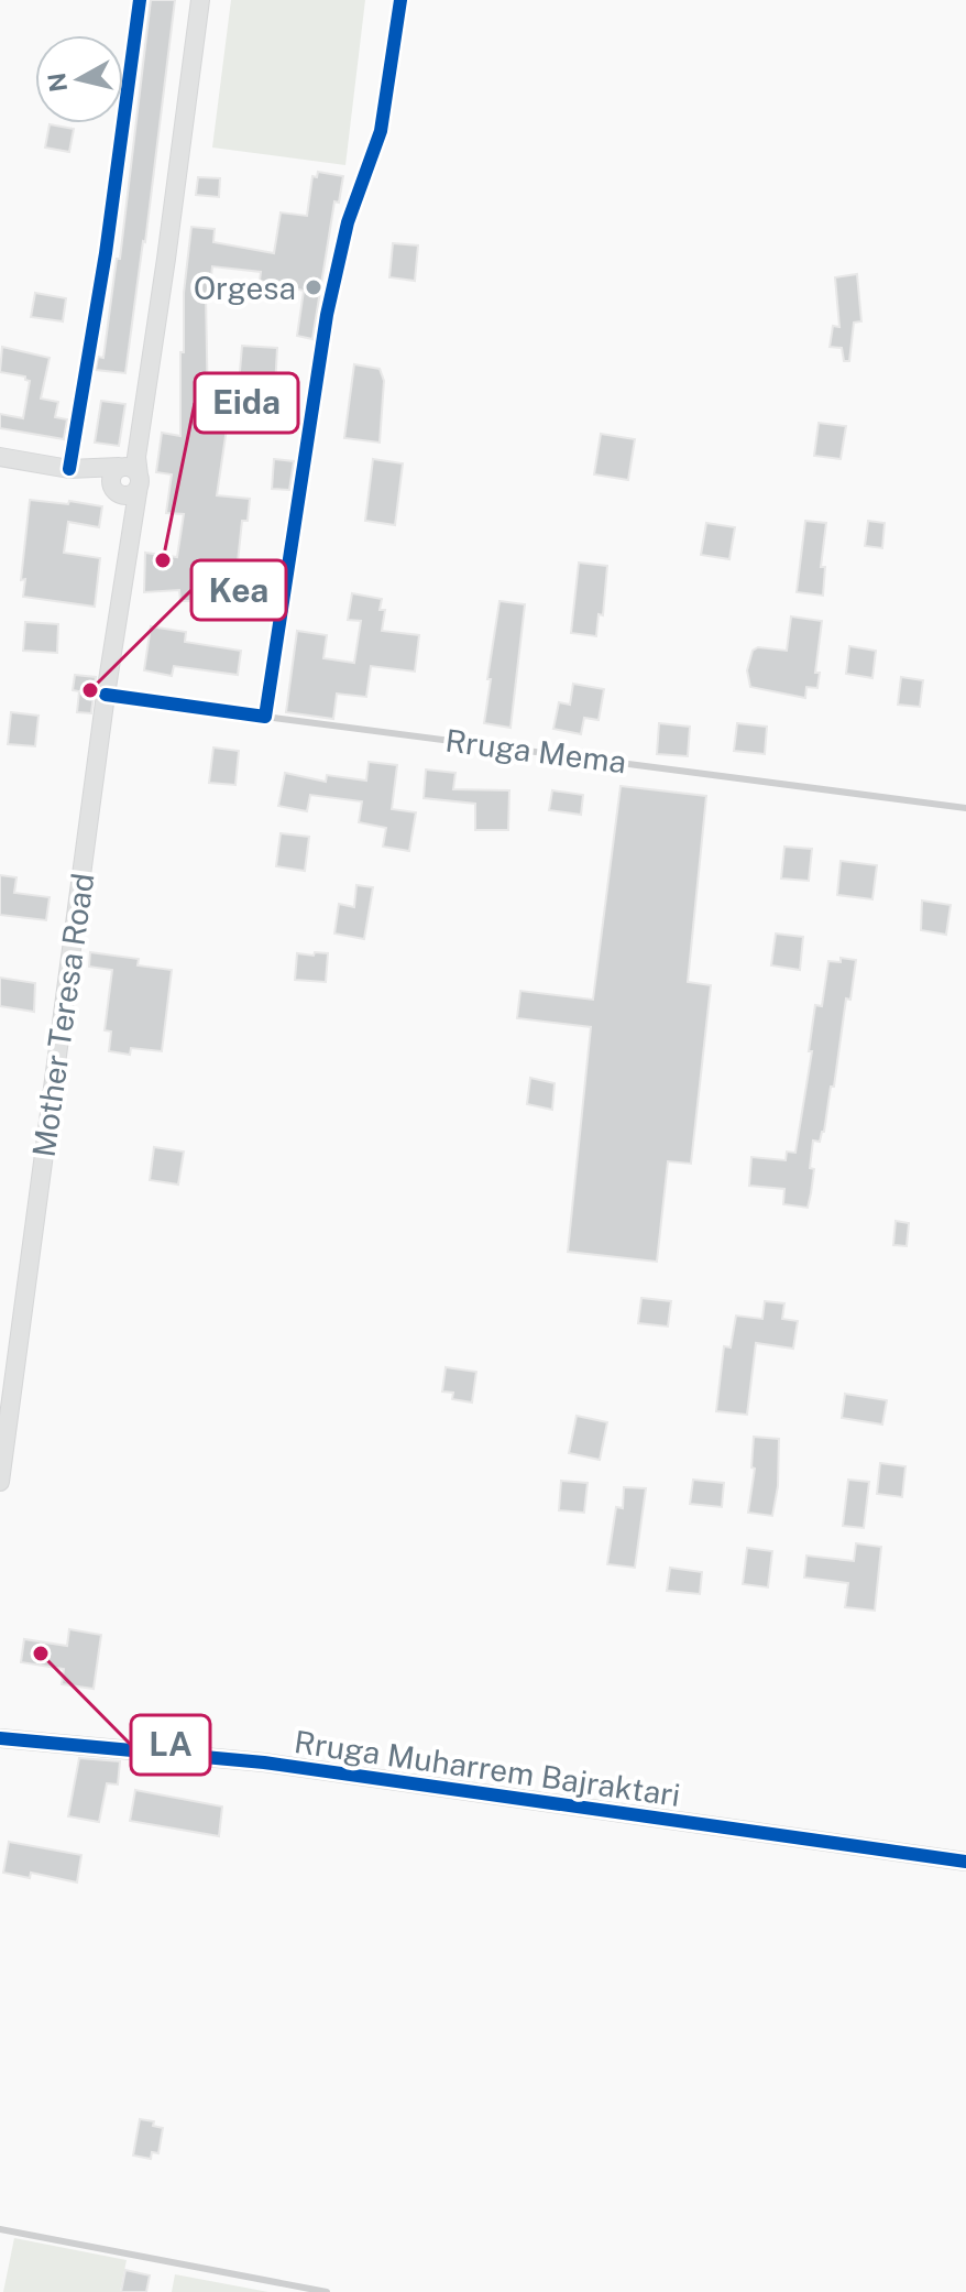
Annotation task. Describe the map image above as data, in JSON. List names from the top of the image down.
{
  "streets": {
    "street": ["Rruga Mema", "Mother Teresa Road", "Rruga Muharrem Bajraktari"]
  },
  "crossings": [
    ["Rruga Mema", "Mother Teresa Road"]
  ],
  "places": [
    "Orgesa",
    "Eida",
    "Kea",
    "LA"
  ],
  "north": "left"
}
